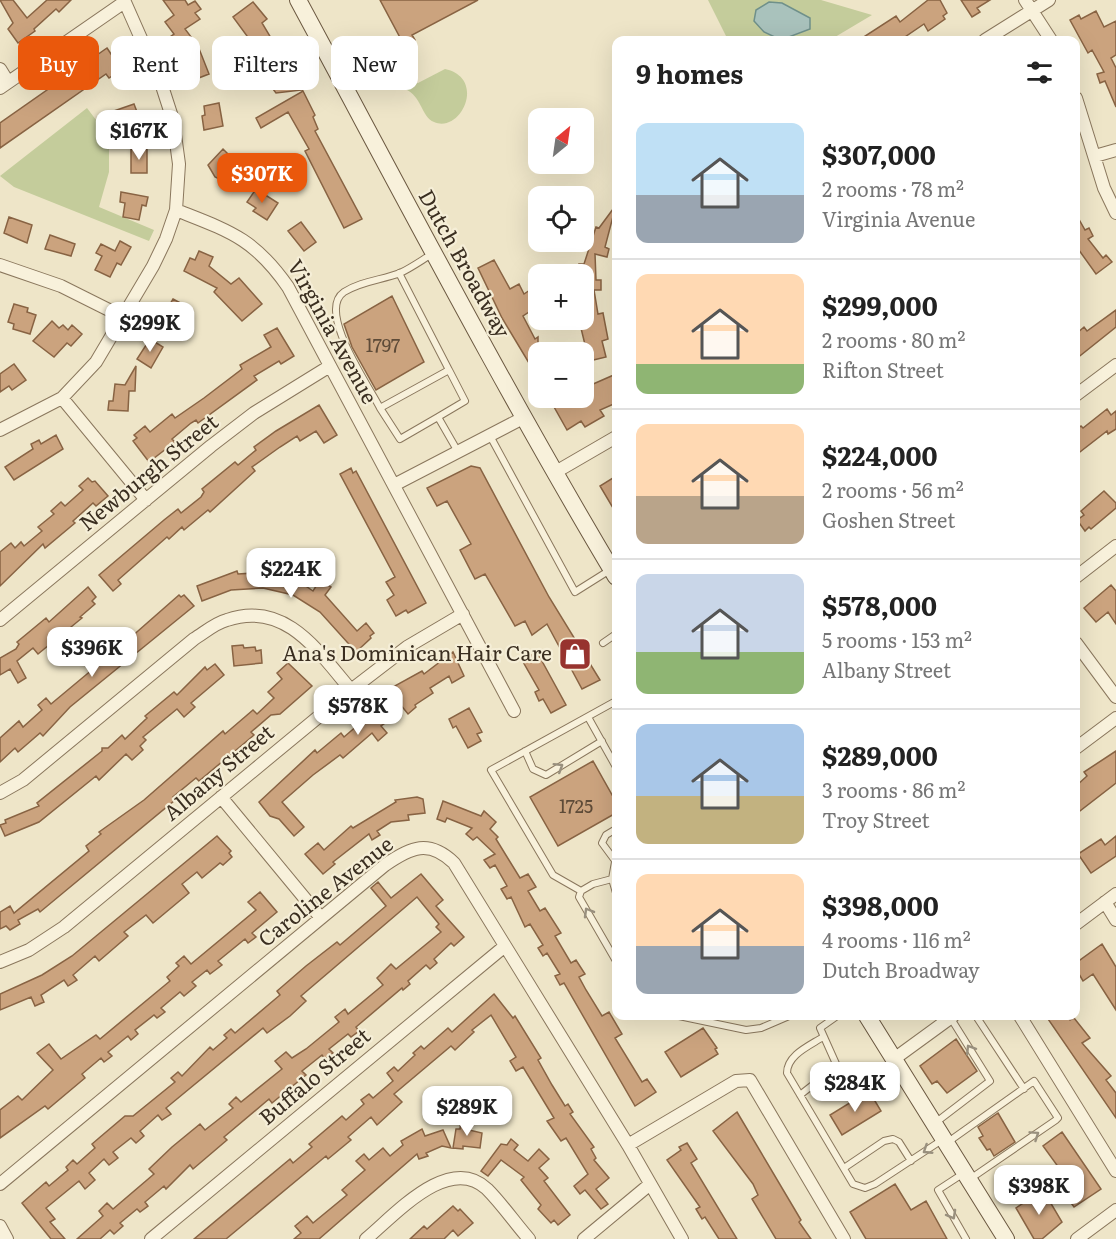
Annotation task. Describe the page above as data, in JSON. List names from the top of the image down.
{
  "streets": {
    "main road": ["Dutch Broadway"],
    "street": [
      "Virginia Avenue",
      "Newburgh Street",
      "Albany Street",
      "Caroline Avenue",
      "Buffalo Street"
    ]
  },
  "crossings": [
    ["Virginia Avenue", "Newburgh Street"],
    ["Virginia Avenue", "Albany Street"],
    ["Caroline Avenue", "Buffalo Street"]
  ],
  "places": {
    "shop": ["Ana's Dominican Hair Care"]
  },
  "house_numbers": ["1797", "1725"],
  "north": "top right",
  "page": {
    "chip": [
      "Buy",
      "Rent",
      "Filters",
      "New"
    ],
    "heading": "9 homes",
    "map_buttons": ["+", "−"],
    "list": [
      {
        "name": "$307,000",
        "note": "2 rooms · 78 m² · Virginia Avenue"
      },
      {
        "name": "$299,000",
        "note": "2 rooms · 80 m² · Rifton Street"
      },
      {
        "name": "$224,000",
        "note": "2 rooms · 56 m² · Goshen Street"
      },
      {
        "name": "$578,000",
        "note": "5 rooms · 153 m² · Albany Street"
      },
      {
        "name": "$289,000",
        "note": "3 rooms · 86 m² · Troy Street"
      },
      {
        "name": "$398,000",
        "note": "4 rooms · 116 m² · Dutch Broadway"
      }
    ],
    "price": [
      "$167K",
      "$307K",
      "$299K",
      "$224K",
      "$396K",
      "$578K",
      "$284K",
      "$289K",
      "$398K"
    ]
  }
}
